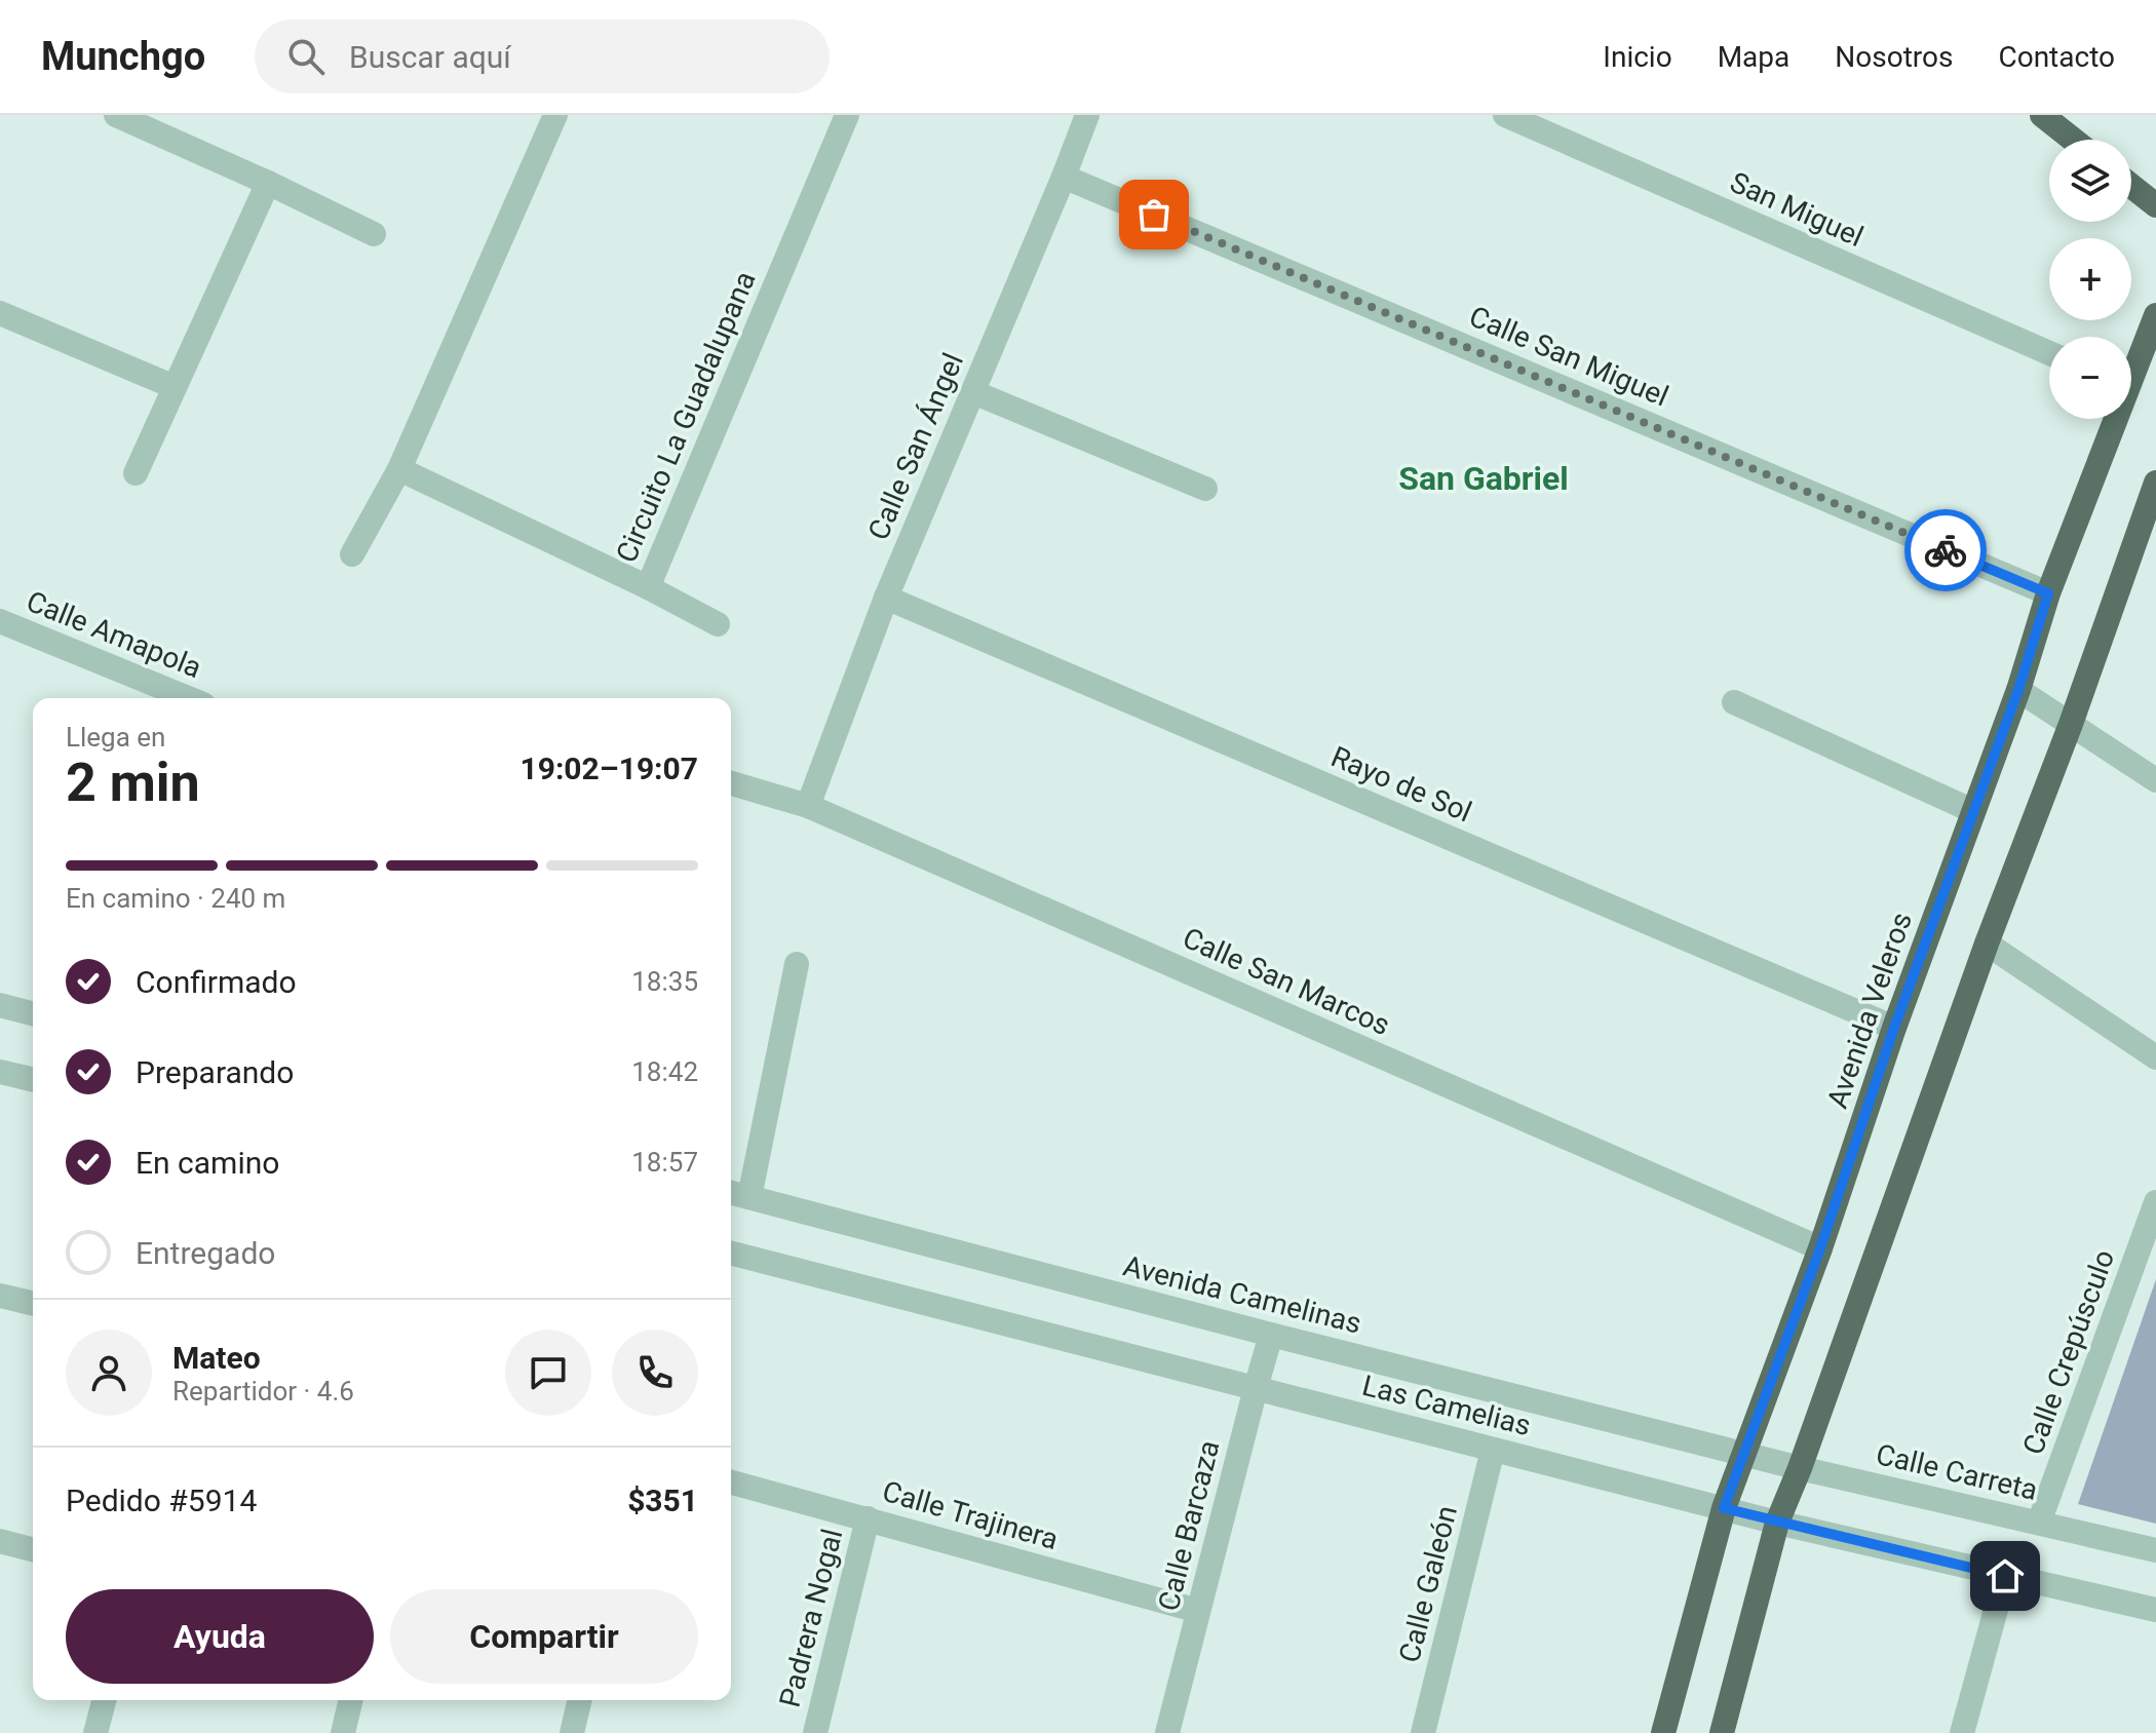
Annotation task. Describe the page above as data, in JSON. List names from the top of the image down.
{
  "streets": {
    "main road": ["Avenida Veleros"],
    "street": [
      "San Miguel",
      "Calle San Miguel",
      "Circuito La Guadalupana",
      "Calle San Ángel",
      "Calle Amapola",
      "Rayo de Sol",
      "Calle San Marcos",
      "Avenida Camelinas",
      "Calle Crepúsculo",
      "Las Camelias",
      "Calle Carreta",
      "Calle Trajinera",
      "Calle Barcaza",
      "Calle Galeón",
      "Padrera Nogal"
    ]
  },
  "crossings": [
    ["Calle San Miguel", "Calle San Ángel"],
    ["Calle San Miguel", "Avenida Veleros"],
    ["Calle San Ángel", "Rayo de Sol"],
    ["Calle San Ángel", "Calle San Marcos"],
    ["Rayo de Sol", "Avenida Veleros"],
    ["Calle San Marcos", "Avenida Veleros"],
    ["Avenida Veleros", "Avenida Camelinas"],
    ["Avenida Veleros", "Las Camelias"],
    ["Avenida Veleros", "Calle Carreta"],
    ["Avenida Camelinas", "Calle Carreta"],
    ["Avenida Camelinas", "Calle Barcaza"],
    ["Calle Crepúsculo", "Calle Carreta"],
    ["Las Camelias", "Calle Barcaza"],
    ["Las Camelias", "Calle Galeón"],
    ["Calle Trajinera", "Calle Barcaza"],
    ["Calle Trajinera", "Padrera Nogal"]
  ],
  "districts": ["San Gabriel"],
  "page": {
    "header": "Munchgo",
    "search": "Buscar aquí",
    "nav": [
      "Inicio",
      "Mapa",
      "Nosotros",
      "Contacto"
    ],
    "map_buttons": ["+", "−"],
    "heading": ["2 min", "Llega en", "19:02–19:07"],
    "panel": [
      "Mateo",
      "Repartidor · 4.6",
      "Pedido #5914",
      "$351"
    ],
    "bar": "En camino · 240 m",
    "list": [
      ["Confirmado", "18:35"],
      ["Preparando", "18:42"],
      ["En camino", "18:57"],
      "Entregado"
    ],
    "buttons": ["Ayuda", "Compartir"]
  }
}
